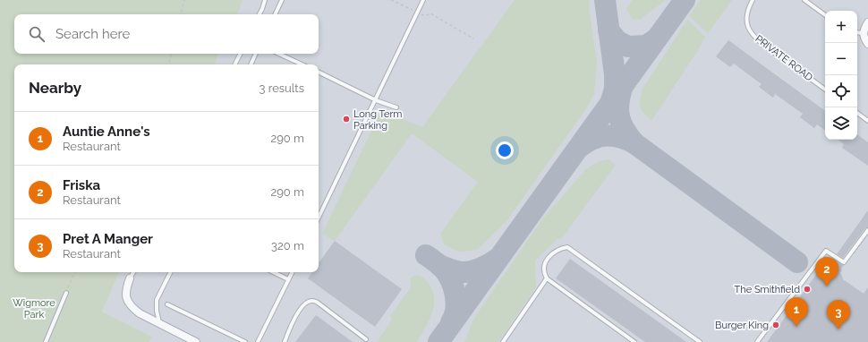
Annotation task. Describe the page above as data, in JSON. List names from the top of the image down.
{
  "streets": {
    "lane": ["PRIVATE ROAD"]
  },
  "parks": ["Wigmore Park"],
  "places": ["Long Term Parking", "The Smithfield", "Burger King"],
  "page": {
    "map_buttons": ["+", "−"],
    "search": "Search here",
    "heading": ["Nearby", "3 results"],
    "list": [
      {
        "mark": "1",
        "name": "Auntie Anne's",
        "note": "Restaurant",
        "value": "290 m"
      },
      {
        "mark": "2",
        "name": "Friska",
        "note": "Restaurant",
        "value": "290 m"
      },
      {
        "mark": "3",
        "name": "Pret A Manger",
        "note": "Restaurant",
        "value": "320 m"
      }
    ],
    "pins": ["2", "1", "3"]
  }
}
